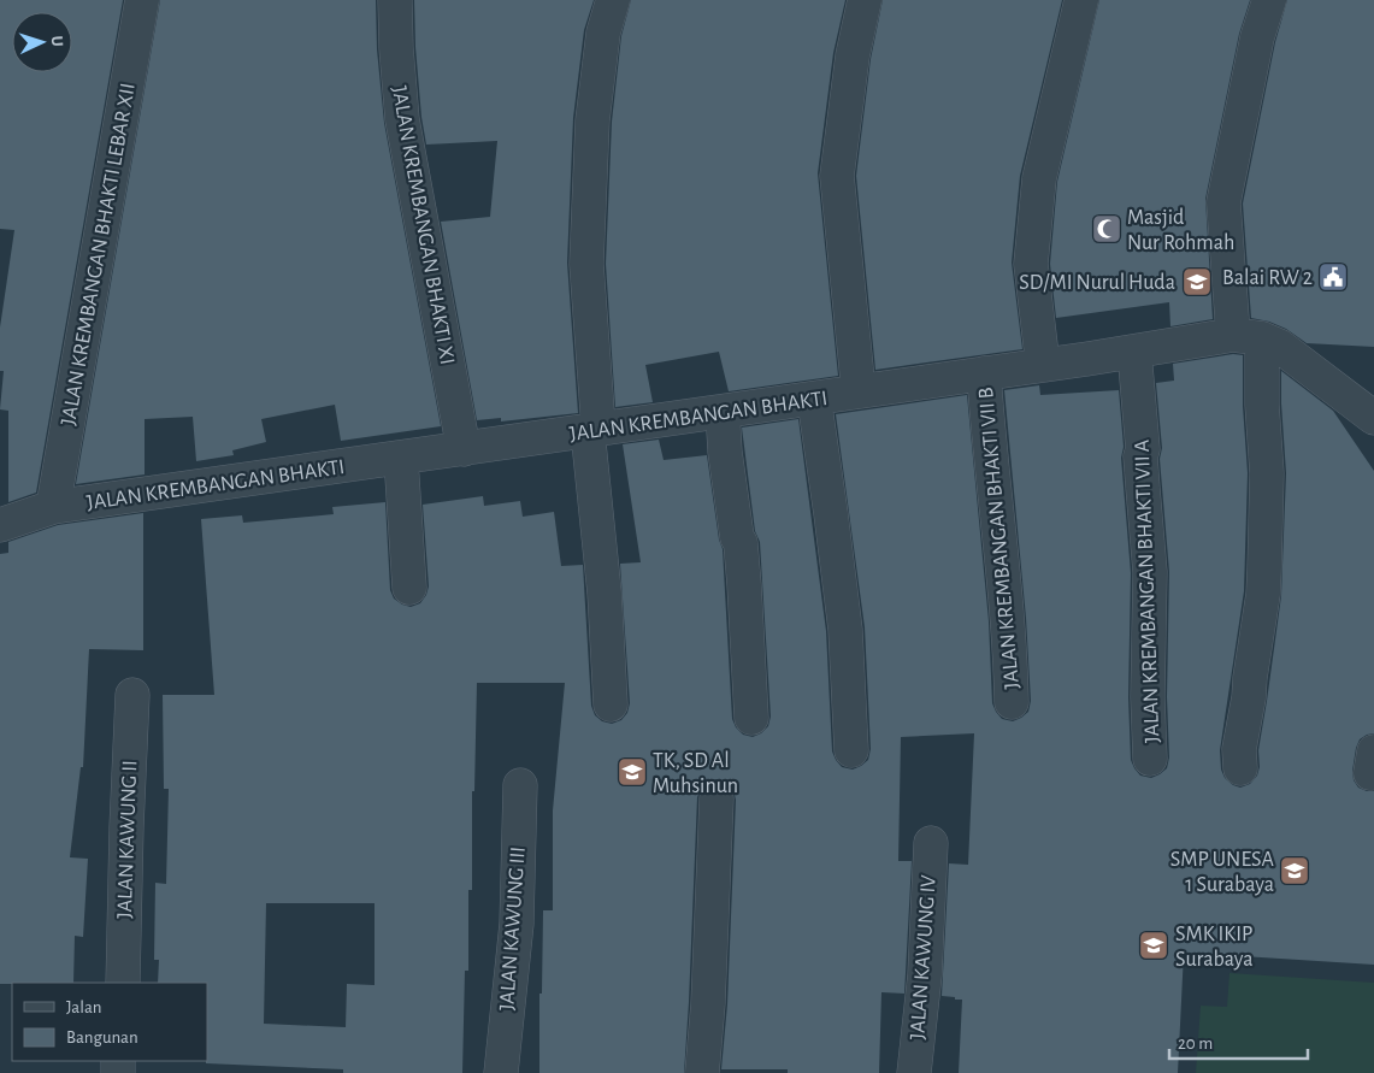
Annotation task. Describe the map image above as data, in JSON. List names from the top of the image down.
{
  "streets": {
    "street": [
      "JALAN KREMBANGAN BHAKTI XI",
      "JALAN KREMBANGAN BHAKTI LEBAR XII",
      "JALAN KREMBANGAN BHAKTI",
      "JALAN KREMBANGAN BHAKTI VII B",
      "JALAN KREMBANGAN BHAKTI VII A",
      "JALAN KAWUNG II",
      "JALAN KAWUNG III",
      "JALAN KAWUNG IV"
    ]
  },
  "crossings": [
    ["JALAN KREMBANGAN BHAKTI XI", "JALAN KREMBANGAN BHAKTI"],
    ["JALAN KREMBANGAN BHAKTI LEBAR XII", "JALAN KREMBANGAN BHAKTI"],
    ["JALAN KREMBANGAN BHAKTI", "JALAN KREMBANGAN BHAKTI VII B"],
    ["JALAN KREMBANGAN BHAKTI", "JALAN KREMBANGAN BHAKTI VII A"]
  ],
  "places": {
    "mosque": ["Masjid Nur Rohmah"],
    "public building": ["Balai RW 2"],
    "school or university": [
      "SD/MI Nurul Huda",
      "TK, SD Al Muhsinun",
      "SMP UNESA 1 Surabaya",
      "SMK IKIP Surabaya"
    ]
  },
  "legend": ["Jalan", "Bangunan"],
  "scale_bar": "20 m",
  "north": "right"
}
